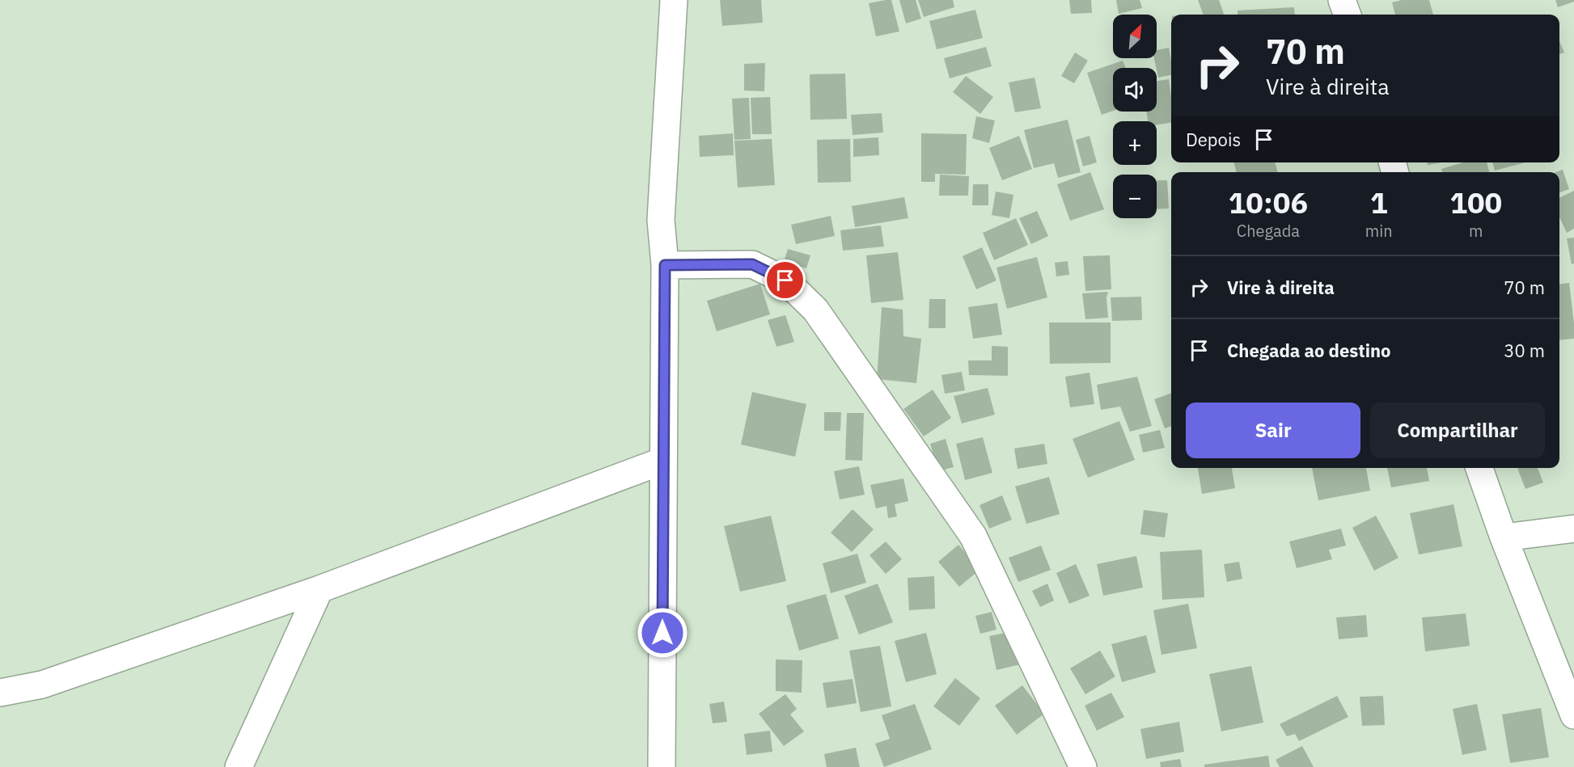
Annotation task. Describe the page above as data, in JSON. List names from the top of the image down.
{
  "north": "top right",
  "page": {
    "map_buttons": ["+", "−"],
    "turn": ["70 m", "Vire à direita"],
    "then": "Depois",
    "eta": [
      "10:06",
      "Chegada",
      "1",
      "min",
      "100",
      "m"
    ],
    "list": [
      {
        "name": "Vire à direita",
        "value": "70 m"
      },
      {
        "name": "Chegada ao destino",
        "value": "30 m"
      }
    ],
    "buttons": ["Sair", "Compartilhar"]
  }
}
